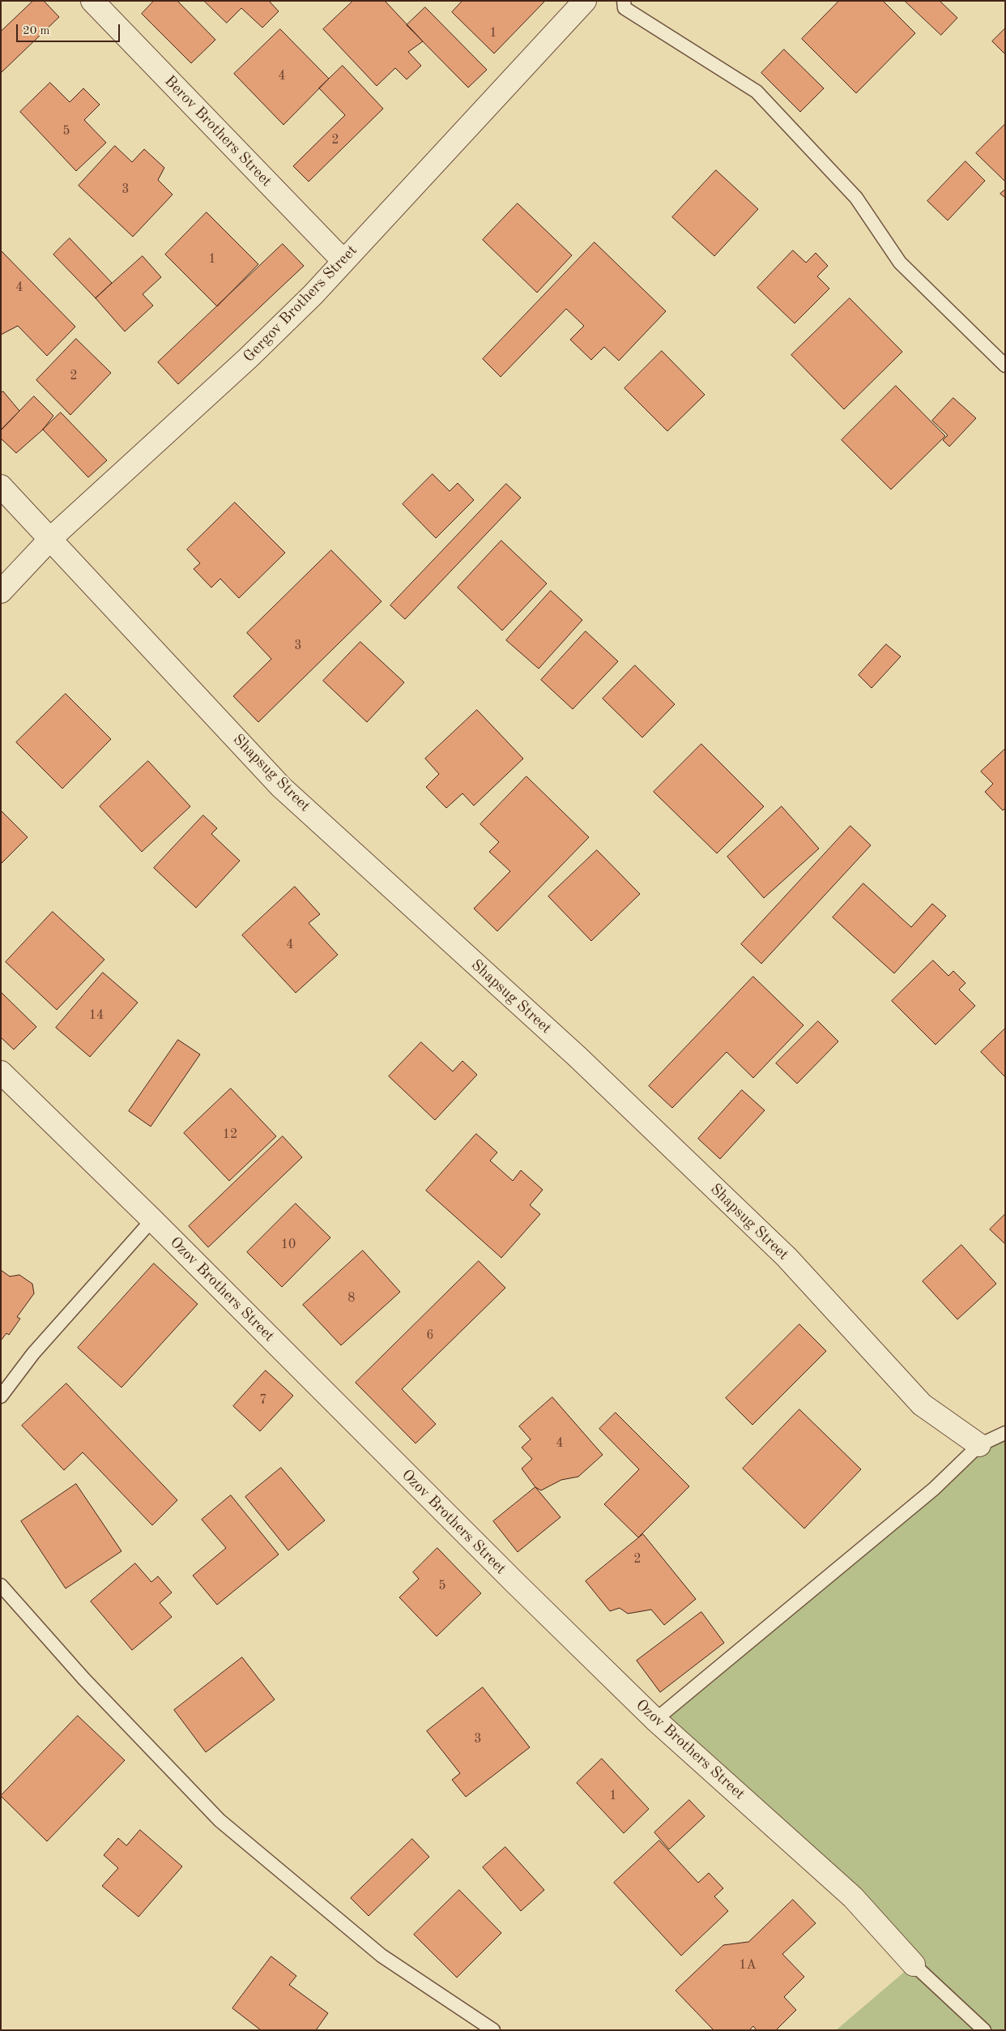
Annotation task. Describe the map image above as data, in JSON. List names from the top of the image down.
{
  "streets": {
    "street": [
      "Berov Brothers Street",
      "Gergov Brothers Street",
      "Shapsug Street",
      "Ozov Brothers Street"
    ]
  },
  "crossings": [
    ["Berov Brothers Street", "Gergov Brothers Street"],
    ["Gergov Brothers Street", "Shapsug Street"]
  ],
  "house_numbers": [
    "1",
    "4",
    "5",
    "2",
    "3",
    "1",
    "4",
    "2",
    "3",
    "4",
    "14",
    "12",
    "10",
    "8",
    "6",
    "7",
    "4",
    "2",
    "5",
    "3",
    "1",
    "1А"
  ],
  "scale_bar": "20 m"
}
